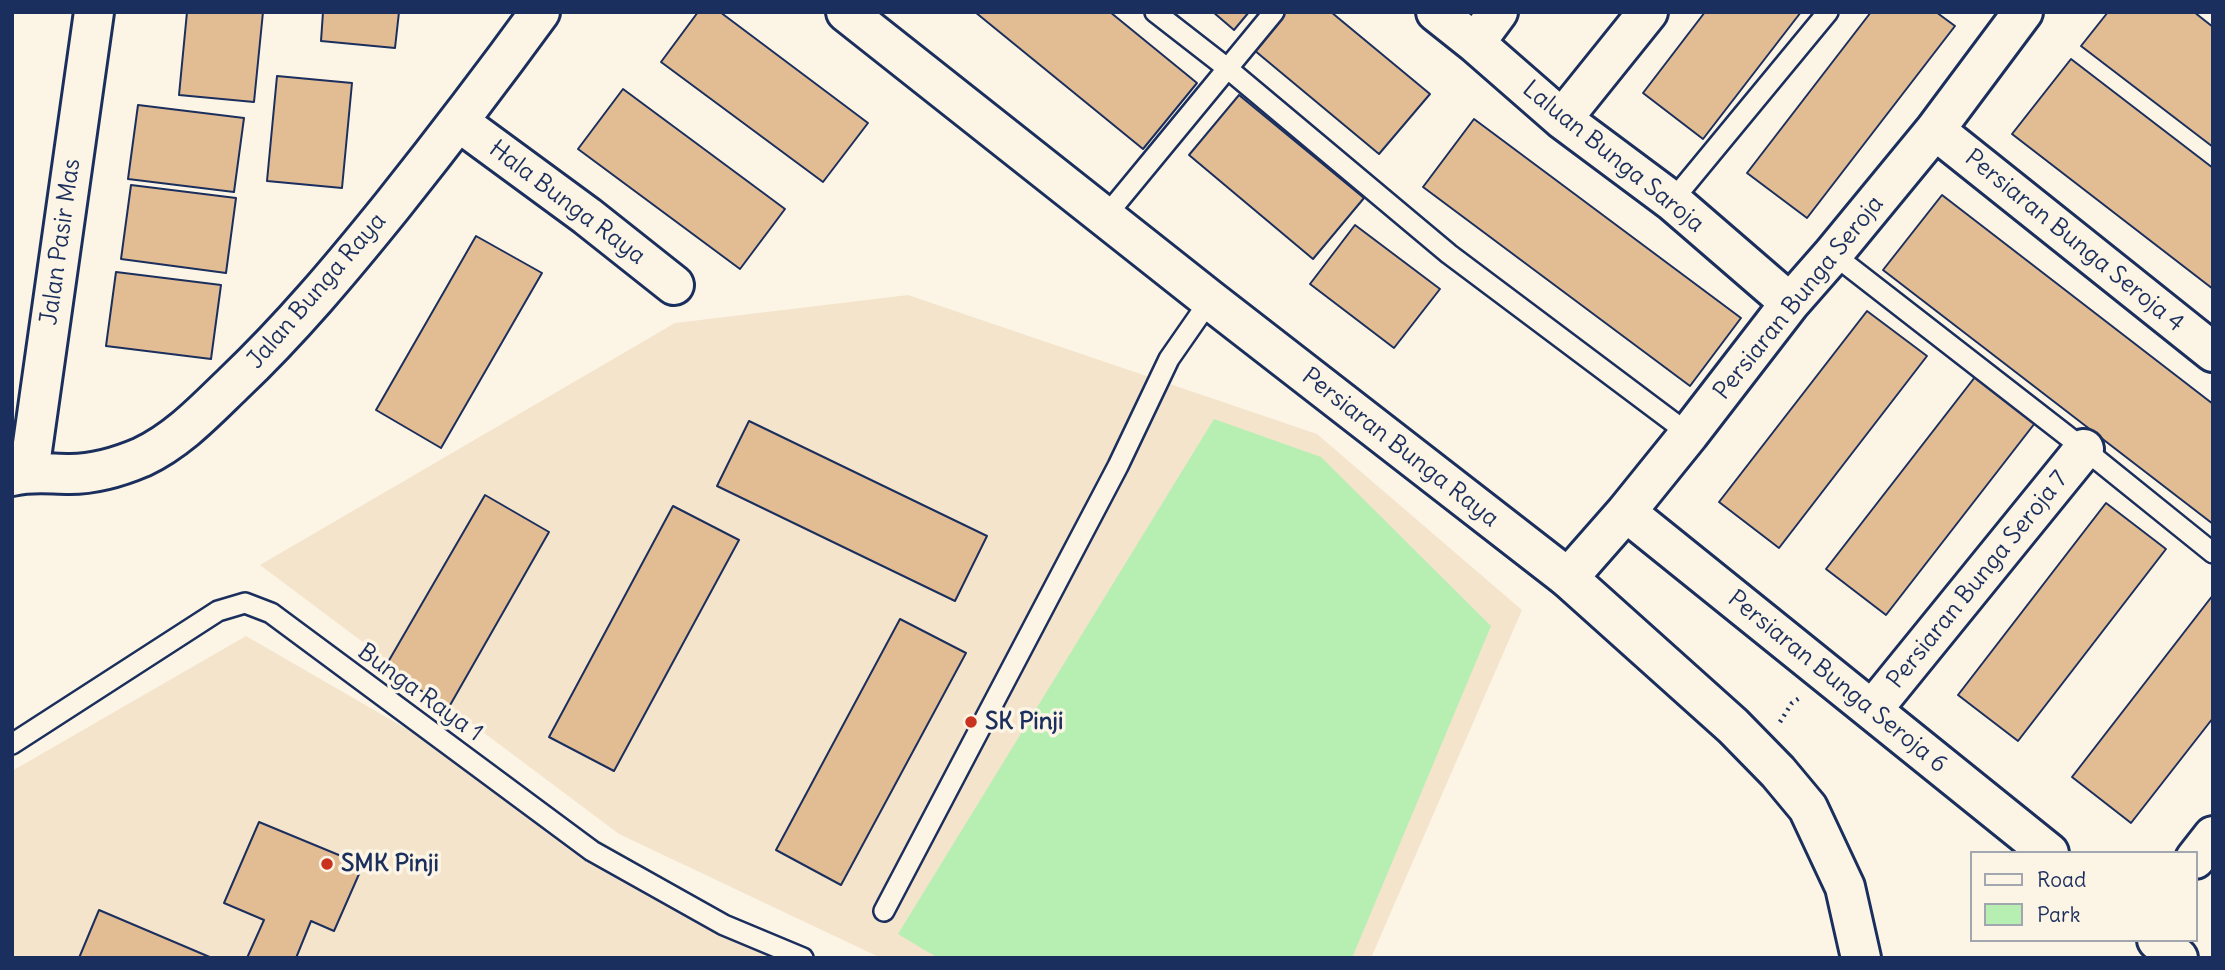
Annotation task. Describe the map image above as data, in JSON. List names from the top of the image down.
{
  "streets": {
    "street": [
      "Laluan Bunga Saroja",
      "Hala Bunga Raya",
      "Persiaran Bunga Seroja 4",
      "Jalan Pasir Mas",
      "Jalan Bunga Raya",
      "Persiaran Bunga Seroja",
      "Persiaran Bunga Raya",
      "Persiaran Bunga Seroja 7",
      "Persiaran Bunga Seroja 6"
    ],
    "lane": ["Bunga Raya 1"]
  },
  "crossings": [
    ["Laluan Bunga Saroja", "Persiaran Bunga Seroja"],
    ["Hala Bunga Raya", "Jalan Bunga Raya"],
    ["Persiaran Bunga Seroja 4", "Persiaran Bunga Seroja"],
    ["Jalan Pasir Mas", "Jalan Bunga Raya"],
    ["Persiaran Bunga Seroja", "Persiaran Bunga Raya"],
    ["Persiaran Bunga Seroja", "Persiaran Bunga Seroja 6"],
    ["Persiaran Bunga Seroja 7", "Persiaran Bunga Seroja 6"]
  ],
  "places": ["SK Pinji", "SMK Pinji"],
  "legend": ["Road", "Park"]
}
